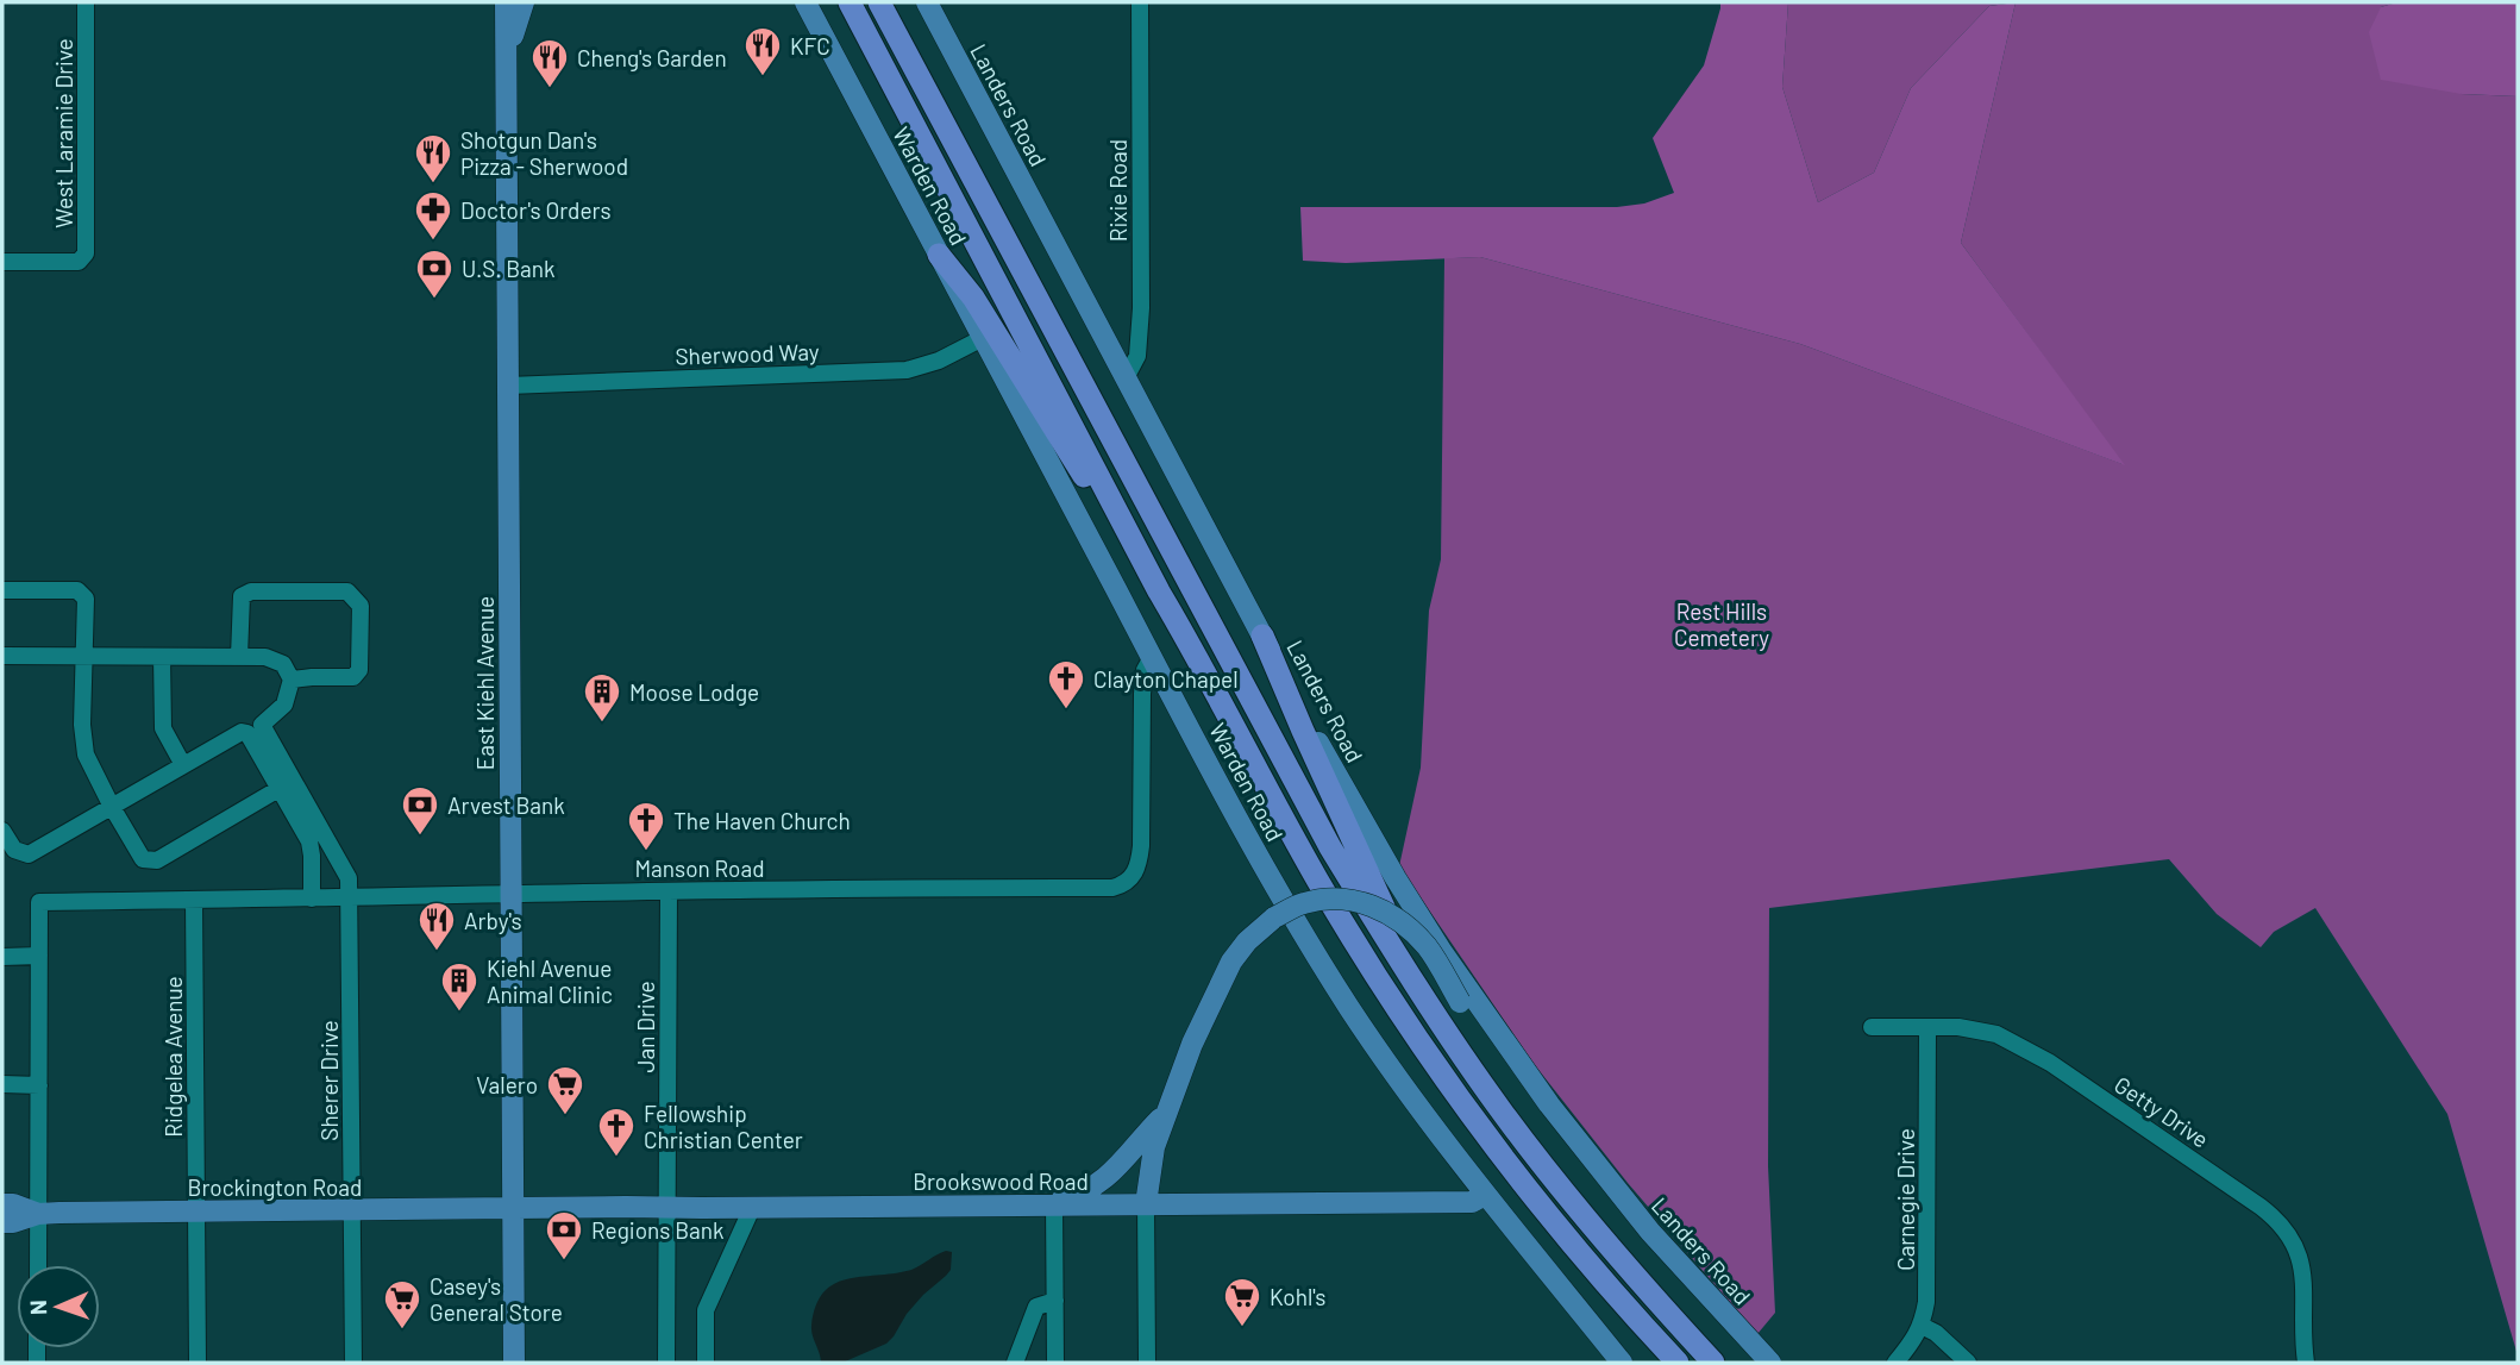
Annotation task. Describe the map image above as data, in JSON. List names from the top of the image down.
{
  "streets": {
    "main road": [
      "Landers Road",
      "Warden Road",
      "East Kiehl Avenue",
      "Brookswood Road",
      "Brockington Road"
    ],
    "street": [
      "West Laramie Drive",
      "Rixie Road",
      "Sherwood Way",
      "Manson Road",
      "Jan Drive",
      "Ridgelea Avenue",
      "Sherer Drive",
      "Getty Drive",
      "Carnegie Drive"
    ]
  },
  "crossings": [
    ["Landers Road", "Rixie Road"],
    ["Warden Road", "Sherwood Way"],
    ["Warden Road", "Manson Road"],
    ["Warden Road", "Brookswood Road"],
    ["Sherwood Way", "East Kiehl Avenue"],
    ["East Kiehl Avenue", "Manson Road"],
    ["East Kiehl Avenue", "Brookswood Road"],
    ["East Kiehl Avenue", "Brockington Road"],
    ["Manson Road", "Jan Drive"],
    ["Manson Road", "Ridgelea Avenue"],
    ["Manson Road", "Sherer Drive"],
    ["Jan Drive", "Brookswood Road"],
    ["Ridgelea Avenue", "Brockington Road"],
    ["Sherer Drive", "Brockington Road"],
    ["Getty Drive", "Carnegie Drive"],
    ["Brookswood Road", "Brockington Road"]
  ],
  "parks": ["Rest Hills Cemetery"],
  "places": {
    "restaurant": [
      "KFC",
      "Cheng's Garden",
      "Shotgun Dan's Pizza - Sherwood",
      "Arby's"
    ],
    "pharmacy": ["Doctor's Orders"],
    "bank": ["U.S. Bank", "Arvest Bank", "Regions Bank"],
    "church": ["Clayton Chapel", "The Haven Church", "Fellowship Christian Center"],
    "building": ["Moose Lodge", "Kiehl Avenue Animal Clinic"],
    "supermarket": ["Valero", "Kohl's", "Casey's General Store"]
  },
  "north": "left"
}
